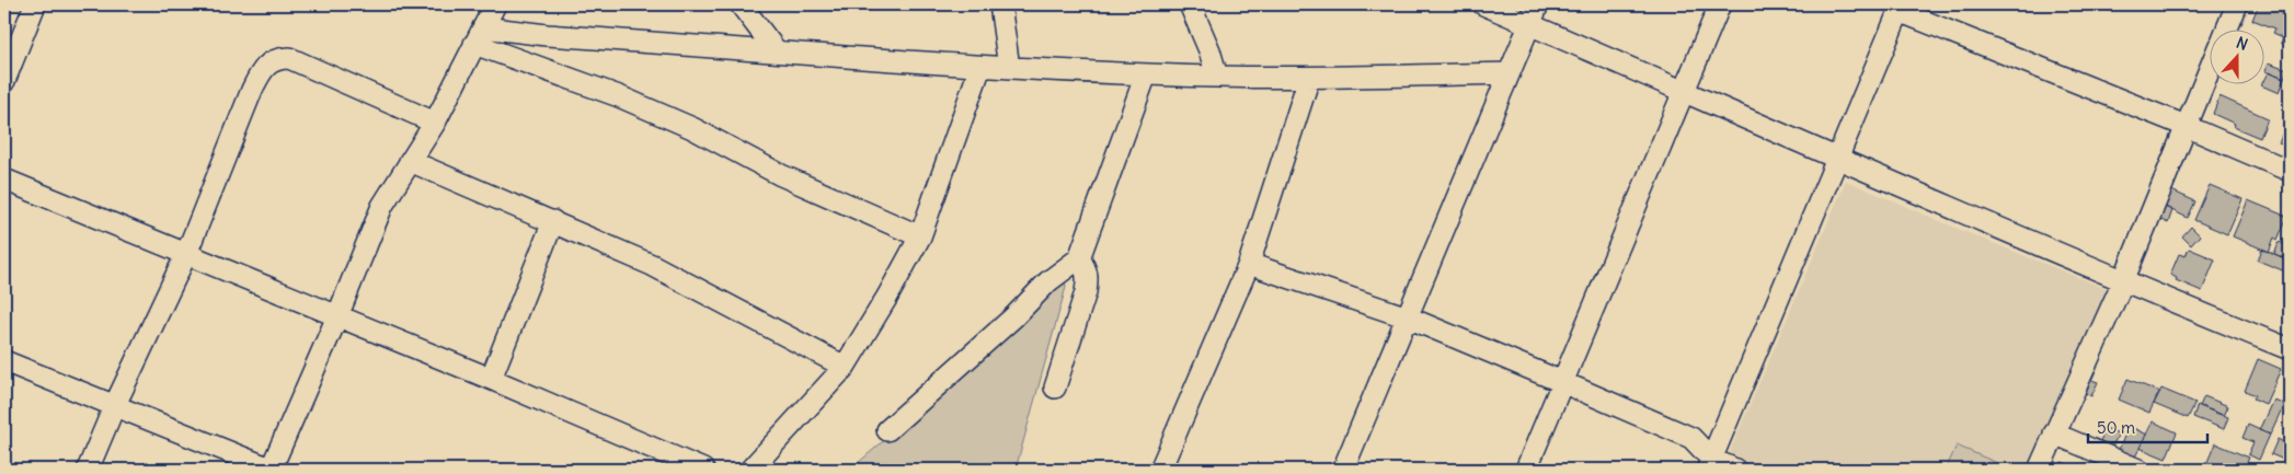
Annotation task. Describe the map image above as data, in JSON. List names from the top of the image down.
{
  "scale_bar": "50 m",
  "north": "top"
}
